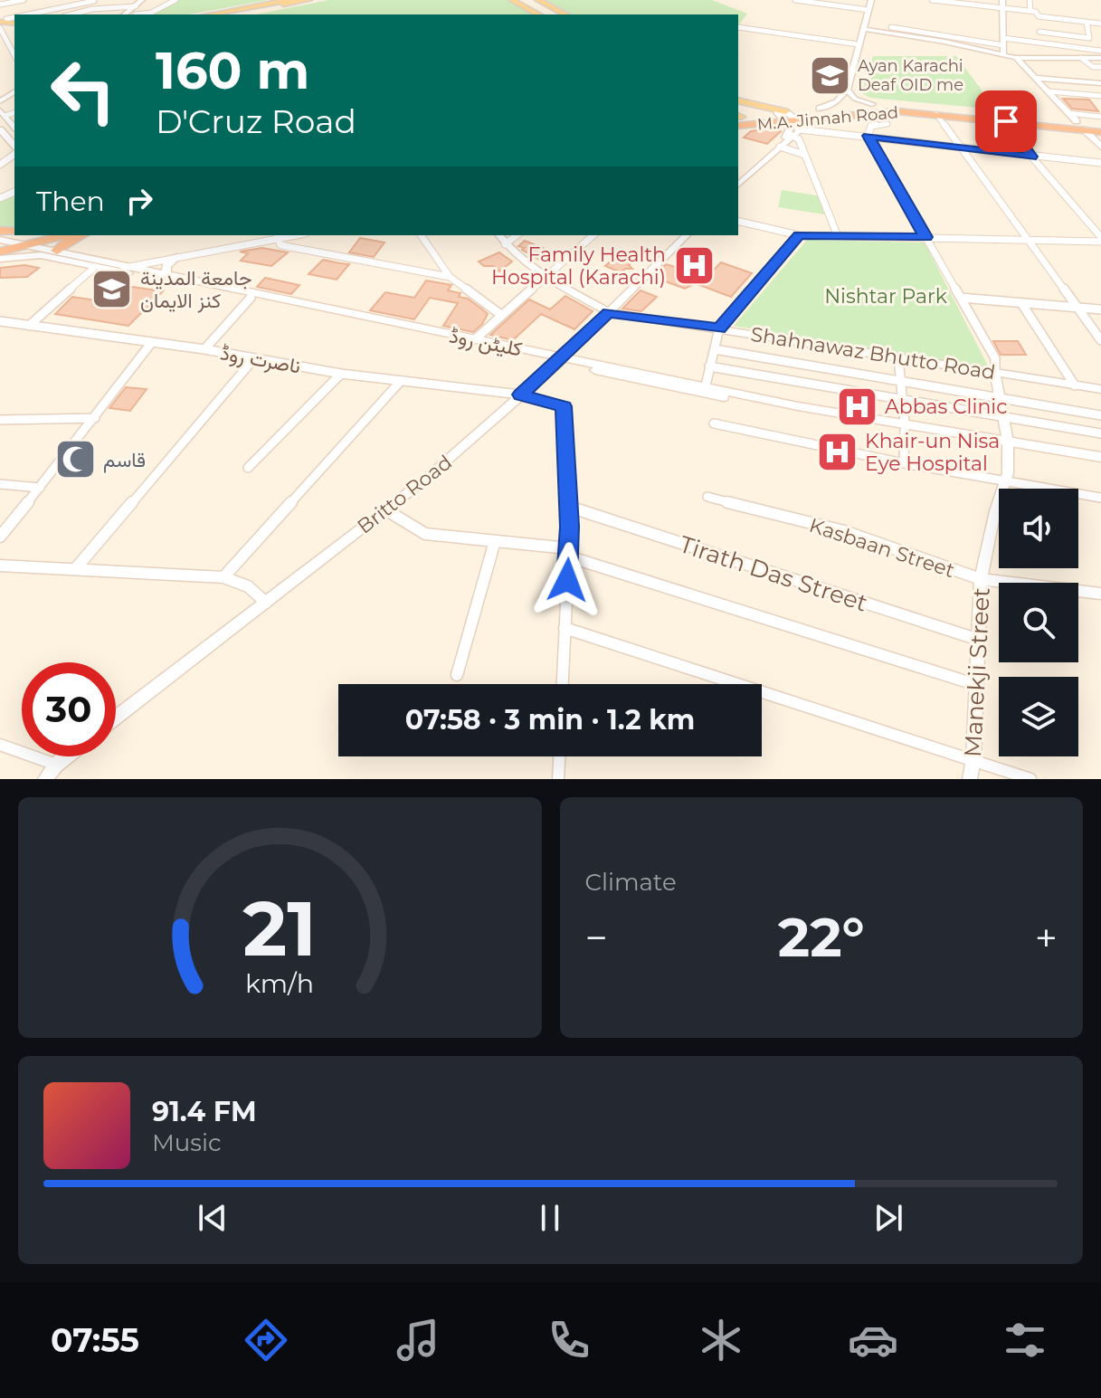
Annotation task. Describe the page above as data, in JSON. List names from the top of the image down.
{
  "streets": {
    "highway": ["M.A. Jinnah Road"],
    "main road": ["کلیٹن روڈ"],
    "street": [
      "Shahnawaz Bhutto Road",
      "ناصرت روڈ",
      "Britto Road",
      "Kasbaan Street",
      "Tirath Das Street",
      "Manekji Street"
    ]
  },
  "crossings": [
    ["کلیٹن روڈ", "Britto Road"],
    ["کلیٹن روڈ", "Manekji Street"],
    ["Shahnawaz Bhutto Road", "Britto Road"],
    ["Shahnawaz Bhutto Road", "Manekji Street"],
    ["ناصرت روڈ", "Britto Road"],
    ["ناصرت روڈ", "Tirath Das Street"],
    ["Kasbaan Street", "Manekji Street"],
    ["Tirath Das Street", "Manekji Street"]
  ],
  "parks": ["Nishtar Park"],
  "places": {
    "school or university": ["Ayan Karachi Deaf OID me", "جامعة المدينة كنز الايمان"],
    "hospital": ["Family Health Hospital (Karachi)", "Abbas Clinic", "Khair-un Nisa Eye Hospital"],
    "mosque": ["قاسم"]
  },
  "page": {
    "turn": ["160 m", "D'Cruz Road"],
    "then": "Then",
    "limit": "30",
    "trip": "07:58 · 3 min · 1.2 km",
    "tile": "Climate",
    "heat": ["−", "22°", "+"],
    "song": ["91.4 FM", "Music"],
    "tabs": "07:55",
    "gauge": ["21", "km/h"]
  }
}
